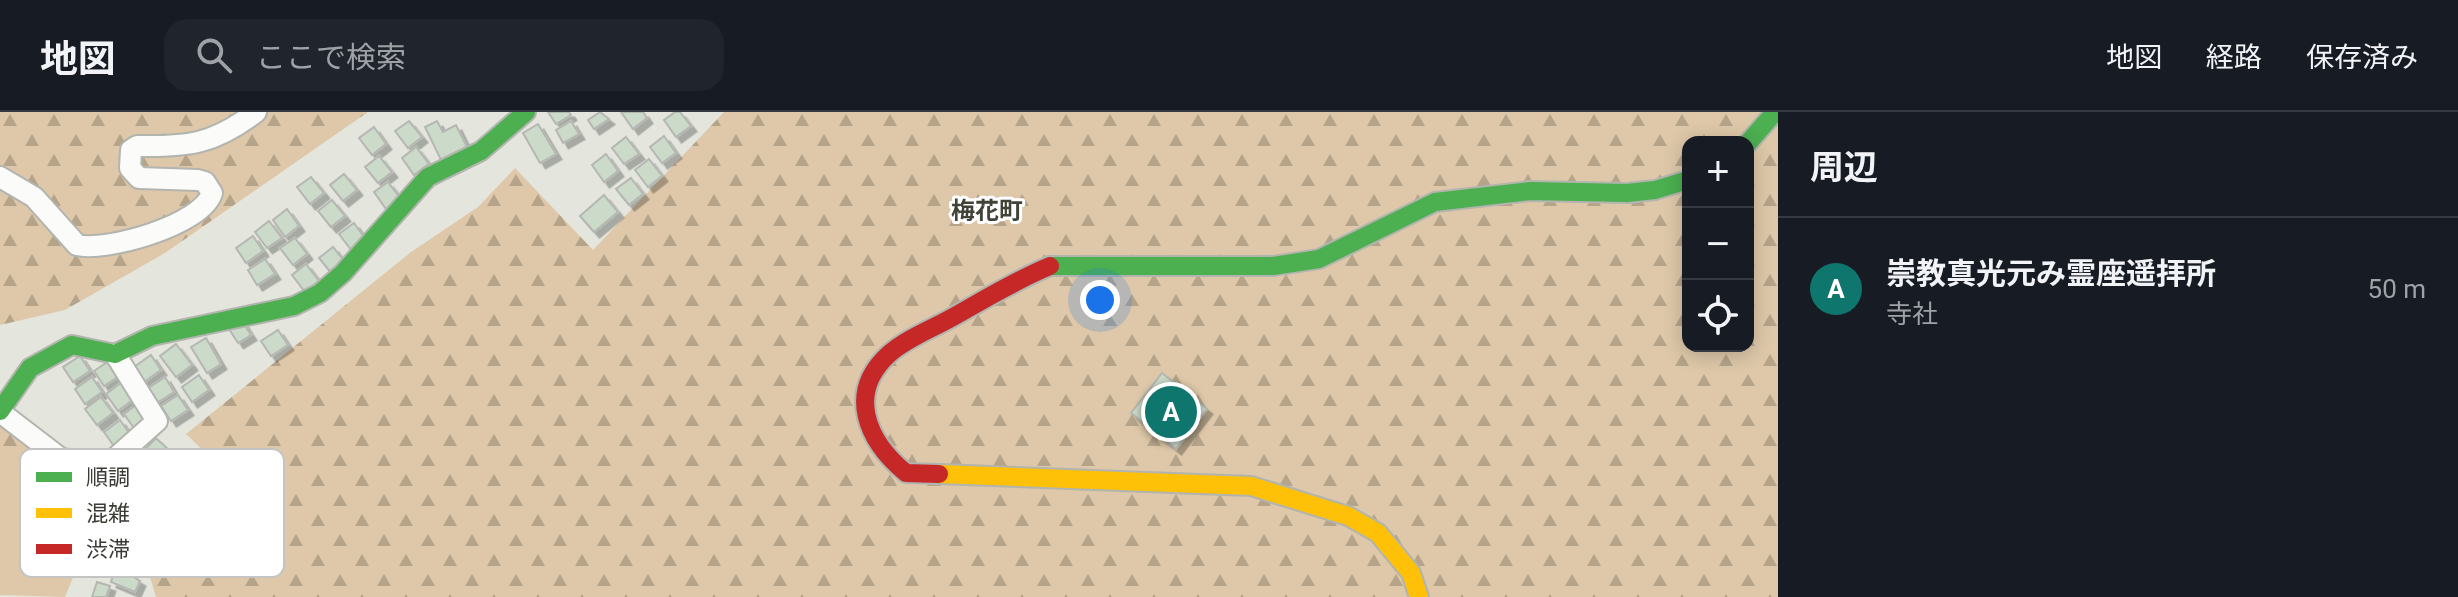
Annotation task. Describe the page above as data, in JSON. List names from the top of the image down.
{
  "districts": ["梅花町"],
  "legend": ["順調", "混雑", "渋滞"],
  "page": {
    "header": "地図",
    "search": "ここで検索",
    "nav": ["地図", "経路", "保存済み"],
    "heading": "周辺",
    "map_buttons": ["+", "−"],
    "list": [
      {
        "mark": "A",
        "name": "崇教真光元み霊座遥拝所",
        "note": "寺社",
        "value": "50 m"
      }
    ],
    "pins": "A"
  }
}
